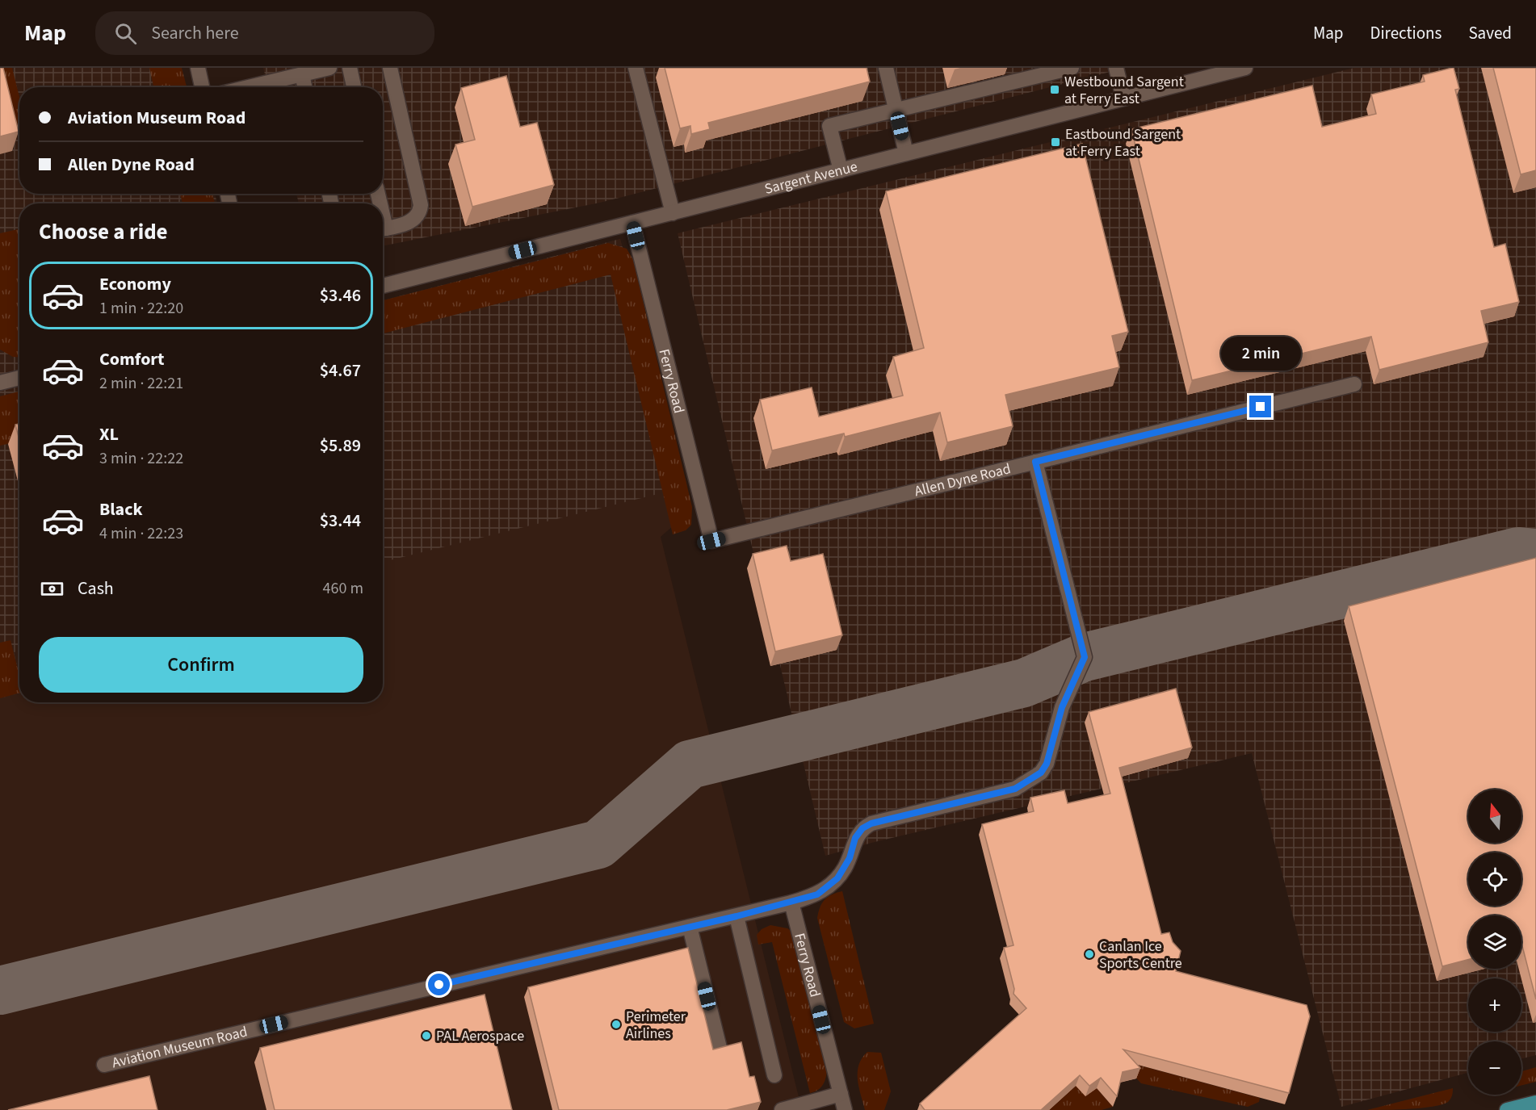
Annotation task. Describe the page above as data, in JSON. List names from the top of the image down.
{
  "streets": {
    "street": [
      "Sargent Avenue",
      "Ferry Road",
      "Allen Dyne Road",
      "Aviation Museum Road"
    ]
  },
  "crossings": [
    ["Sargent Avenue", "Ferry Road"],
    ["Ferry Road", "Allen Dyne Road"],
    ["Ferry Road", "Aviation Museum Road"],
    ["Allen Dyne Road", "Aviation Museum Road"]
  ],
  "places": {
    "transit": ["Westbound Sargent at Ferry East", "Eastbound Sargent at Ferry East"],
    "other": ["Canlan Ice Sports Centre", "Perimeter Airlines", "PAL Aerospace"]
  },
  "north": "top",
  "page": {
    "header": "Map",
    "search": "Search here",
    "nav": ["Map", "Directions", "Saved"],
    "banner": ["Aviation Museum Road", "Allen Dyne Road"],
    "heading": "Choose a ride",
    "list": [
      {
        "name": "Economy",
        "note": "1 min · 22:20",
        "value": "$3.46"
      },
      {
        "name": "Comfort",
        "note": "2 min · 22:21",
        "value": "$4.67"
      },
      {
        "name": "XL",
        "note": "3 min · 22:22",
        "value": "$5.89"
      },
      {
        "name": "Black",
        "note": "4 min · 22:23",
        "value": "$3.44"
      }
    ],
    "bubble": "2 min",
    "pay": ["Cash", "460 m"],
    "buttons": "Confirm",
    "map_buttons": ["+", "−"]
  }
}
